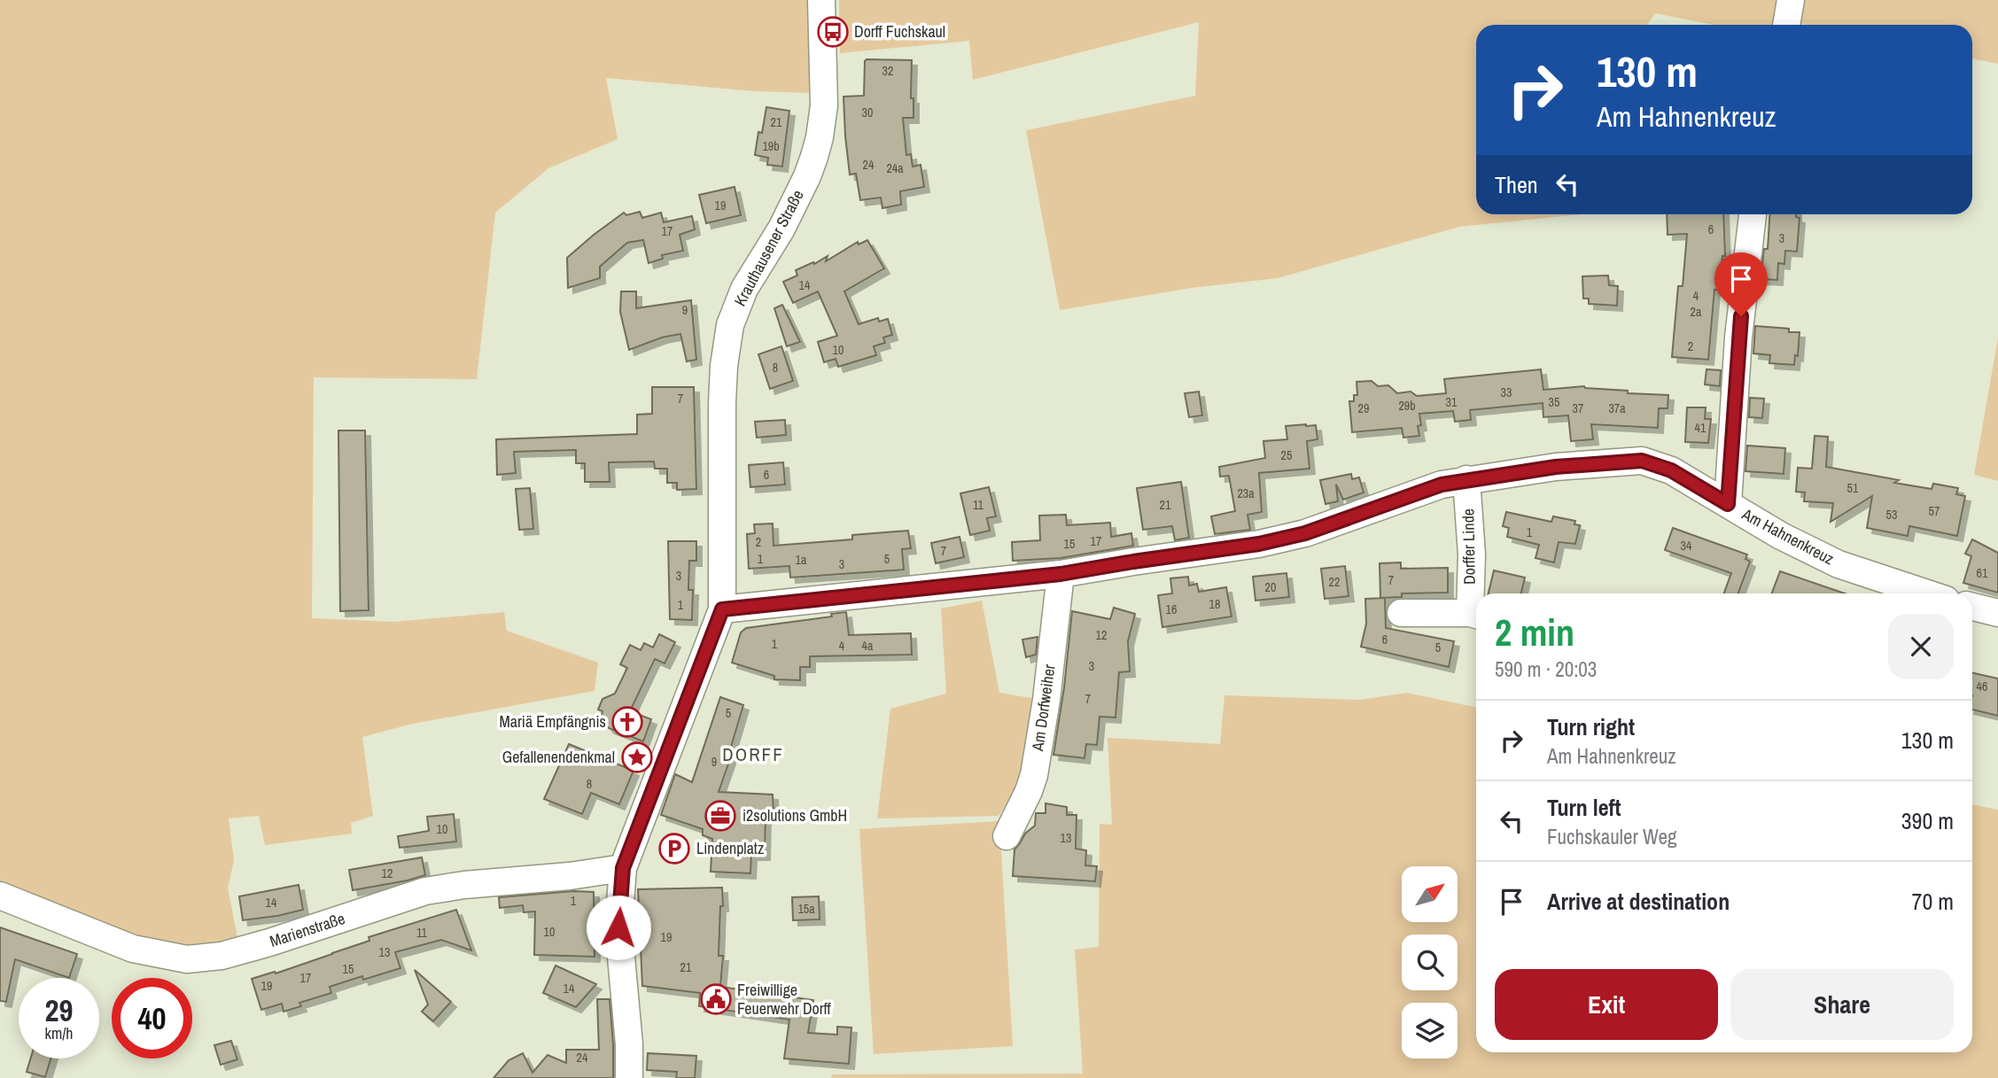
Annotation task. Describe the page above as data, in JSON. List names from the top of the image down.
{
  "streets": {
    "street": [
      "Krauthausener Straße",
      "Am Hahnenkreuz",
      "Dorffer Linde",
      "Am Dorfweiher",
      "Marienstraße"
    ]
  },
  "crossings": [
    ["Krauthausener Straße", "Am Hahnenkreuz"],
    ["Am Hahnenkreuz", "Dorffer Linde"],
    ["Am Hahnenkreuz", "Am Dorfweiher"]
  ],
  "districts": ["DORFF"],
  "places": {
    "bus stop": ["Dorff Fuchskaul"],
    "church": ["Mariä Empfängnis"],
    "place": ["Gefallenendenkmal"],
    "office": ["i2solutions GmbH"],
    "parking": ["Lindenplatz"],
    "public building": ["Freiwillige Feuerwehr Dorff"]
  },
  "house_numbers": [
    "32",
    "30",
    "21",
    "19b",
    "24",
    "24a",
    "19",
    "6",
    "17",
    "3",
    "14",
    "4",
    "9",
    "2a",
    "2",
    "10",
    "8",
    "33",
    "7",
    "31",
    "35",
    "29b",
    "29",
    "37",
    "37a",
    "41",
    "25",
    "6",
    "51",
    "23a",
    "11",
    "21",
    "57",
    "53",
    "1",
    "17",
    "2",
    "15",
    "34",
    "7",
    "1",
    "5",
    "1a",
    "3",
    "61",
    "3",
    "7",
    "22",
    "20",
    "18",
    "1",
    "16",
    "12",
    "6",
    "1",
    "4",
    "4a",
    "5",
    "3",
    "46",
    "7",
    "5",
    "9",
    "8",
    "10",
    "13",
    "12",
    "1",
    "14",
    "15a",
    "10",
    "11",
    "19",
    "13",
    "21",
    "15",
    "17",
    "19",
    "14",
    "24"
  ],
  "north": "top right",
  "page": {
    "turn": ["130 m", "Am Hahnenkreuz"],
    "then": "Then",
    "heading": ["2 min", "590 m · 20:03"],
    "list": [
      {
        "name": "Turn right",
        "note": "Am Hahnenkreuz",
        "value": "130 m"
      },
      {
        "name": "Turn left",
        "note": "Fuchskauler Weg",
        "value": "390 m"
      },
      {
        "name": "Arrive at destination",
        "value": "70 m"
      }
    ],
    "buttons": ["Exit", "Share"],
    "speed": "29 km/h",
    "limit": "40"
  }
}
